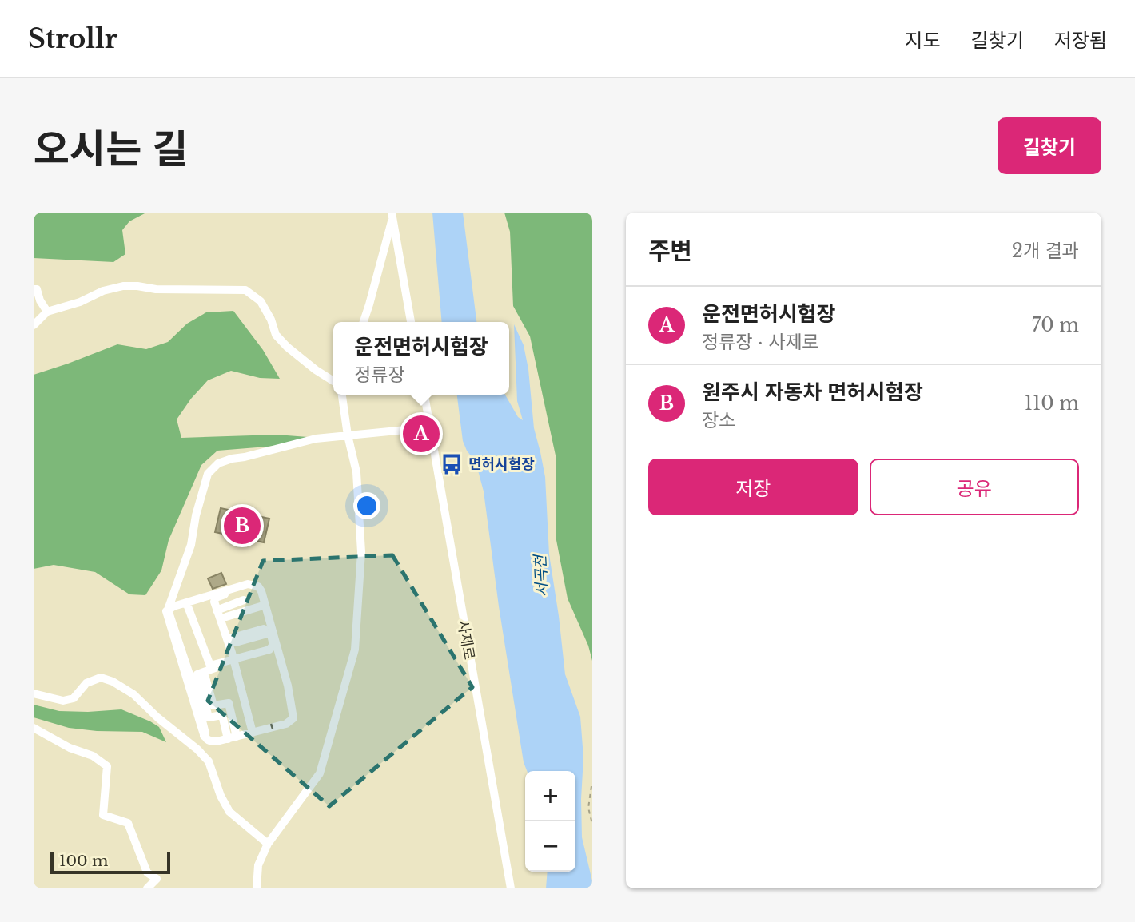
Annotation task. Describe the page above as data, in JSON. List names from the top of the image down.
{
  "streets": {
    "street": ["사제로"]
  },
  "water": ["서곡천"],
  "places": {
    "bus stop": ["면허시험장"]
  },
  "scale_bar": "100 m",
  "page": {
    "header": "Strollr",
    "nav": ["지도", "길찾기", "저장됨"],
    "title": "오시는 길",
    "buttons": [
      "길찾기",
      ["저장", "공유"]
    ],
    "heading": ["주변", "2개 결과"],
    "list": [
      {
        "mark": "A",
        "name": "운전면허시험장",
        "note": "정류장 · 사제로",
        "value": "70 m"
      },
      {
        "mark": "B",
        "name": "원주시 자동차 면허시험장",
        "note": "장소",
        "value": "110 m"
      }
    ],
    "popup": ["운전면허시험장", "정류장"],
    "pins": ["A", "B"],
    "map_buttons": ["+", "−"],
    "scale": "100 m"
  }
}
